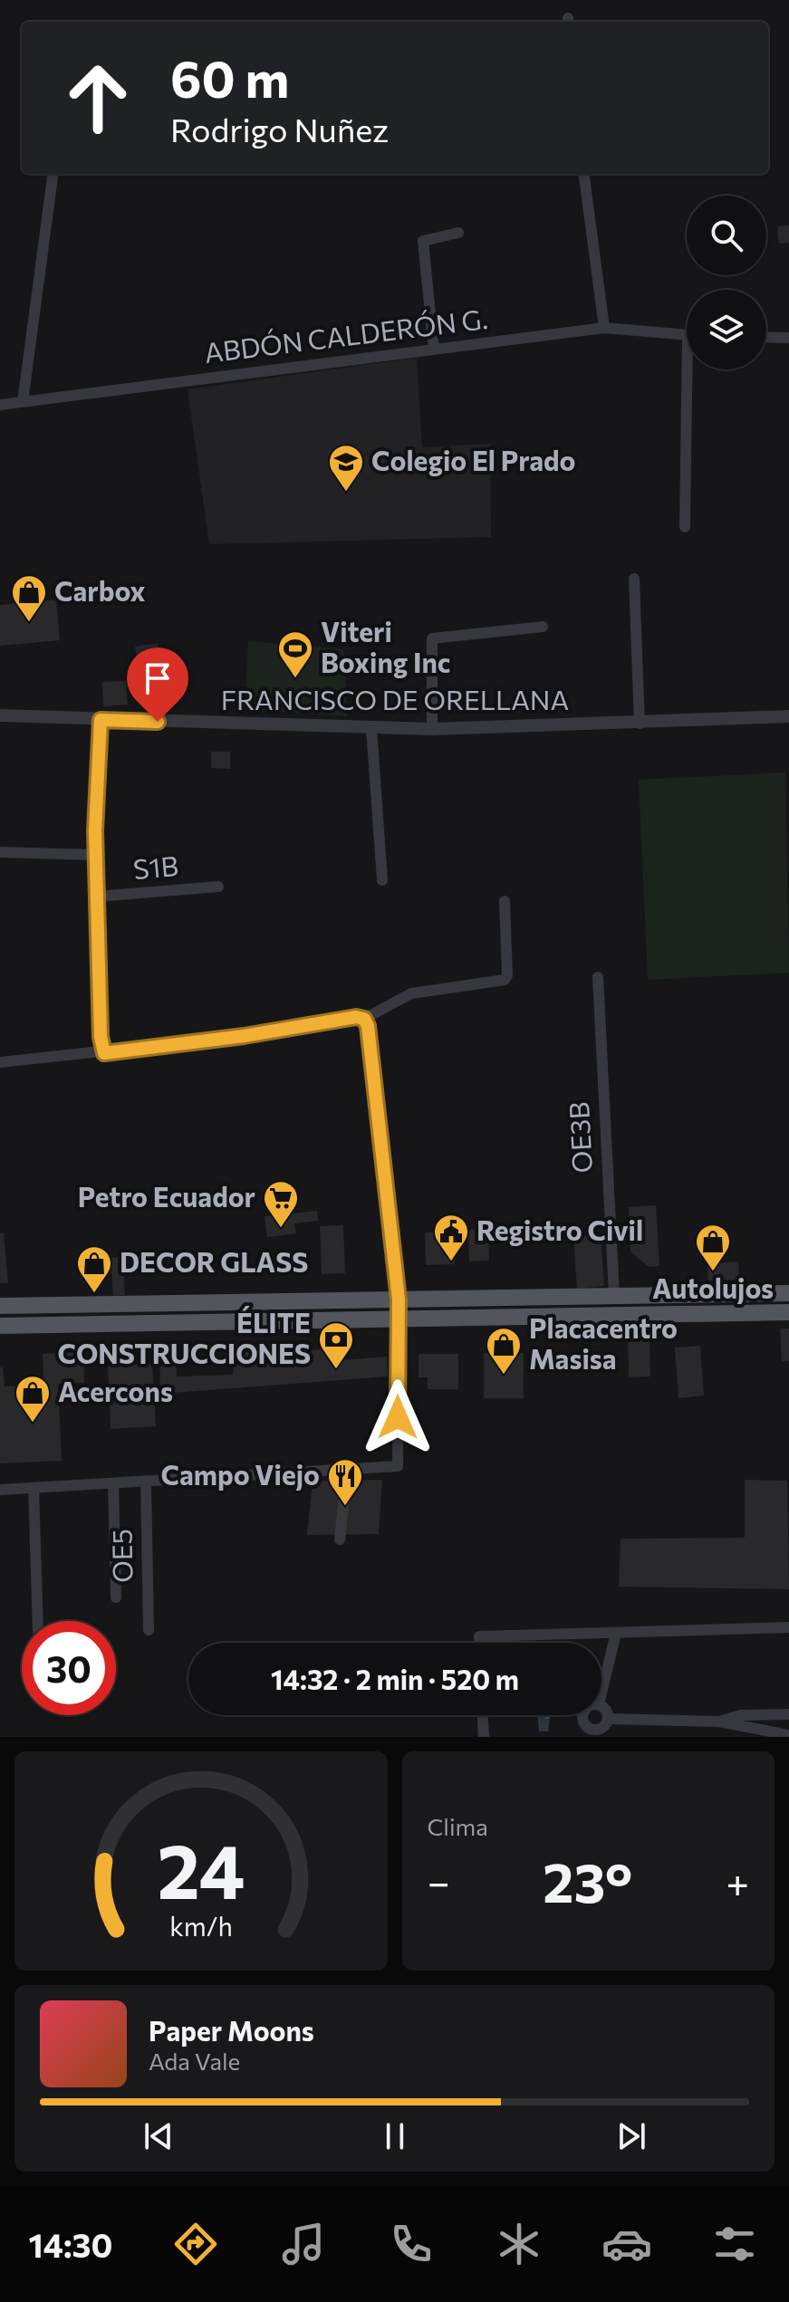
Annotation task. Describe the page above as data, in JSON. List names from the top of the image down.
{
  "streets": {
    "street": [
      "ABDÓN CALDERÓN G.",
      "FRANCISCO DE ORELLANA",
      "S1B",
      "OE3B",
      "OE5"
    ]
  },
  "places": {
    "school or university": ["Colegio El Prado"],
    "shop": [
      "Carbox",
      "Autolujos",
      "DECOR GLASS",
      "Placacentro Masisa",
      "Acercons"
    ],
    "sports": ["Viteri Boxing Inc"],
    "supermarket": ["Petro Ecuador"],
    "public building": ["Registro Civil"],
    "bank": ["ÉLITE CONSTRUCCIONES"],
    "restaurant": ["Campo Viejo"]
  },
  "page": {
    "turn": ["60 m", "Rodrigo Nuñez"],
    "limit": "30",
    "trip": "14:32 · 2 min · 520 m",
    "tile": "Clima",
    "heat": ["−", "23°", "+"],
    "song": ["Paper Moons", "Ada Vale"],
    "tabs": "14:30",
    "gauge": ["24", "km/h"]
  }
}
